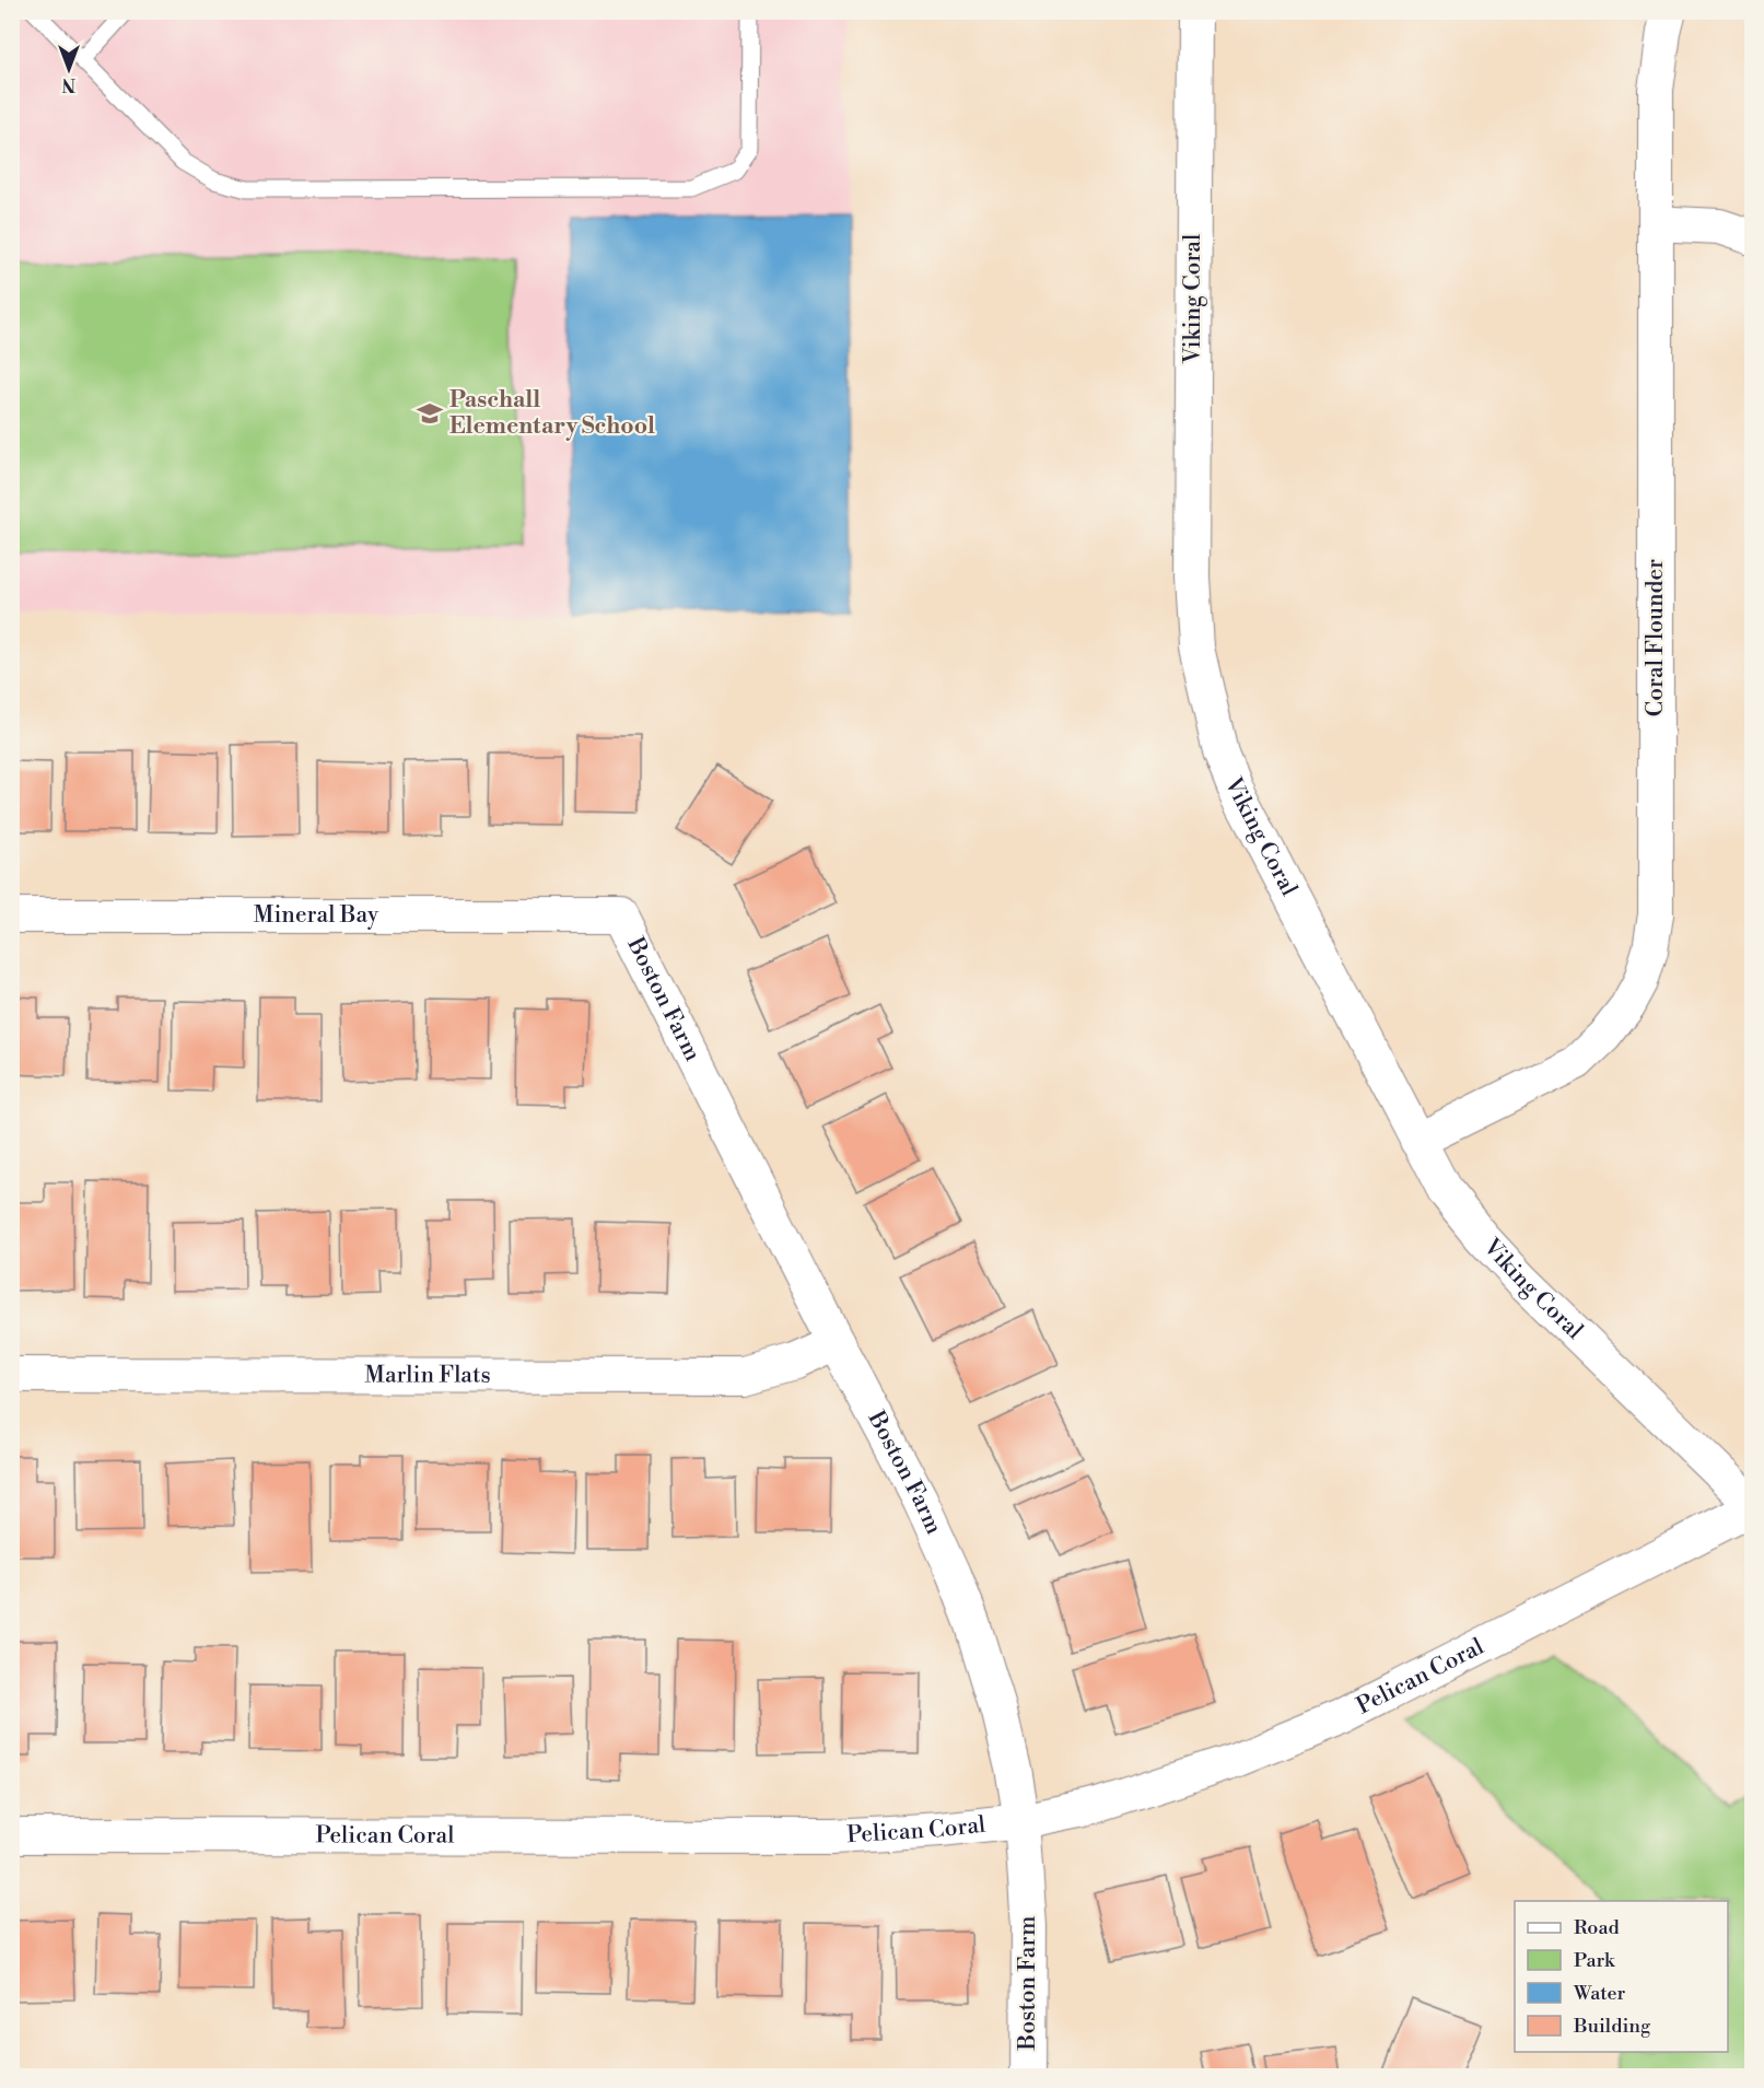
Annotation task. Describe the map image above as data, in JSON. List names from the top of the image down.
{
  "streets": {
    "street": [
      "Viking Coral",
      "Coral Flounder",
      "Mineral Bay",
      "Boston Farm",
      "Marlin Flats",
      "Pelican Coral"
    ]
  },
  "crossings": [
    ["Viking Coral", "Coral Flounder"],
    ["Viking Coral", "Pelican Coral"],
    ["Mineral Bay", "Boston Farm"],
    ["Boston Farm", "Marlin Flats"],
    ["Boston Farm", "Pelican Coral"]
  ],
  "places": {
    "school or university": ["Paschall Elementary School"]
  },
  "legend": [
    "Road",
    "Park",
    "Water",
    "Building"
  ],
  "north": "bottom"
}
